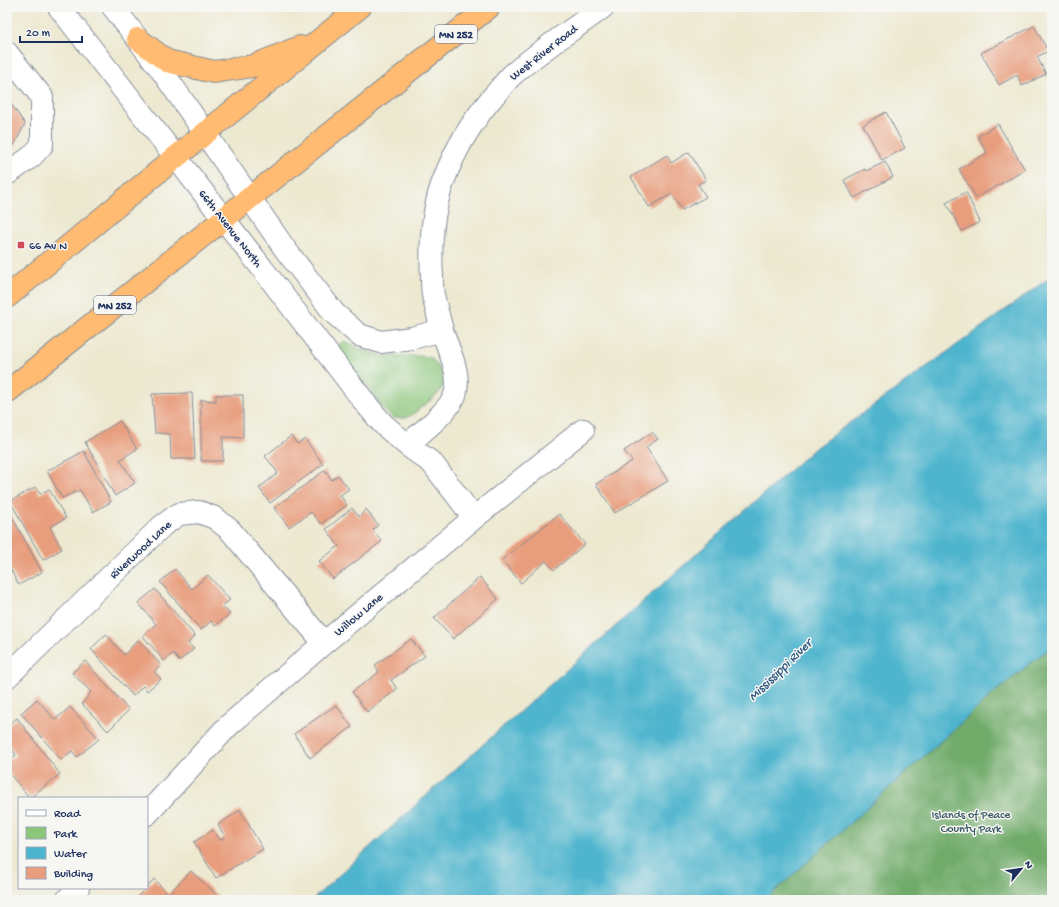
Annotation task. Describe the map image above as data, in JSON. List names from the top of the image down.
{
  "streets": {
    "highway": ["MN 252"],
    "street": [
      "West River Road",
      "66th Avenue North",
      "Riverwood Lane",
      "Willow Lane"
    ]
  },
  "crossings": [
    ["MN 252", "66th Avenue North"],
    ["66th Avenue North", "Willow Lane"],
    ["Riverwood Lane", "Willow Lane"]
  ],
  "water": ["Mississippi River"],
  "parks": ["Islands of Peace County Park"],
  "places": {
    "transit": ["66 Av N"]
  },
  "legend": [
    "Road",
    "Park",
    "Water",
    "Building"
  ],
  "scale_bar": "20 m",
  "north": "top right"
}
